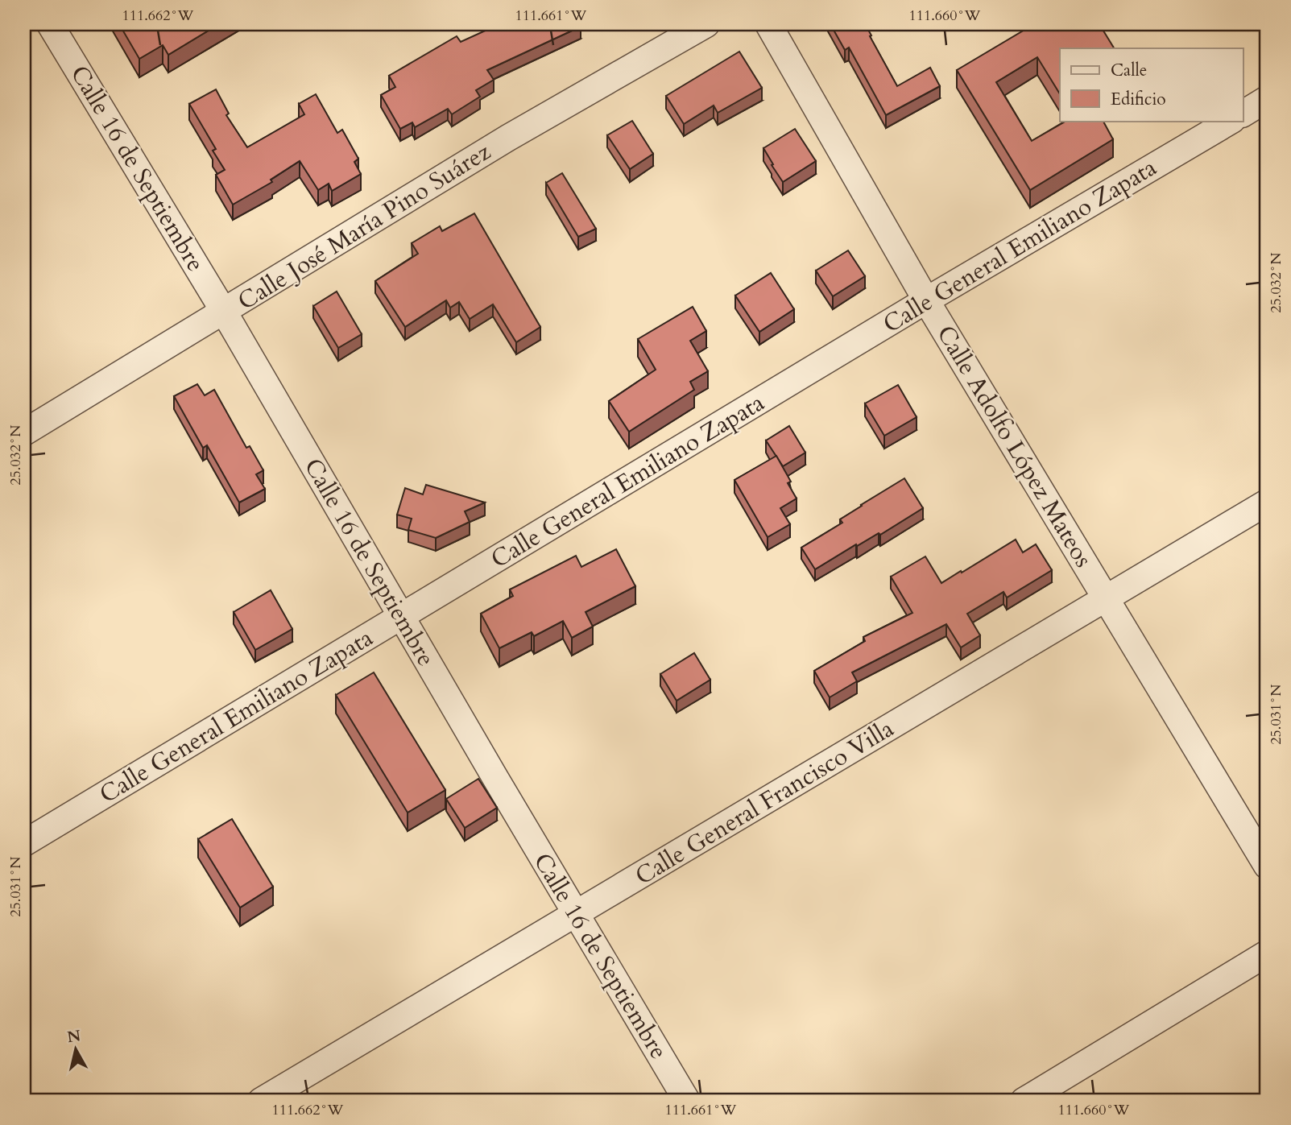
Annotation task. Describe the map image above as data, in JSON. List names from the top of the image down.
{
  "streets": {
    "street": [
      "Calle 16 de Septiembre",
      "Calle José María Pino Suárez",
      "Calle General Emiliano Zapata",
      "Calle Adolfo López Mateos",
      "Calle General Francisco Villa"
    ]
  },
  "crossings": [
    ["Calle 16 de Septiembre", "Calle José María Pino Suárez"],
    ["Calle 16 de Septiembre", "Calle General Emiliano Zapata"],
    ["Calle 16 de Septiembre", "Calle General Francisco Villa"],
    ["Calle General Emiliano Zapata", "Calle Adolfo López Mateos"],
    ["Calle Adolfo López Mateos", "Calle General Francisco Villa"]
  ],
  "legend": ["Calle", "Edificio"],
  "north": "top",
  "coordinates": [
    "111.662°W",
    "111.661°W",
    "111.660°W",
    "25.032°N",
    "25.031°N"
  ]
}
